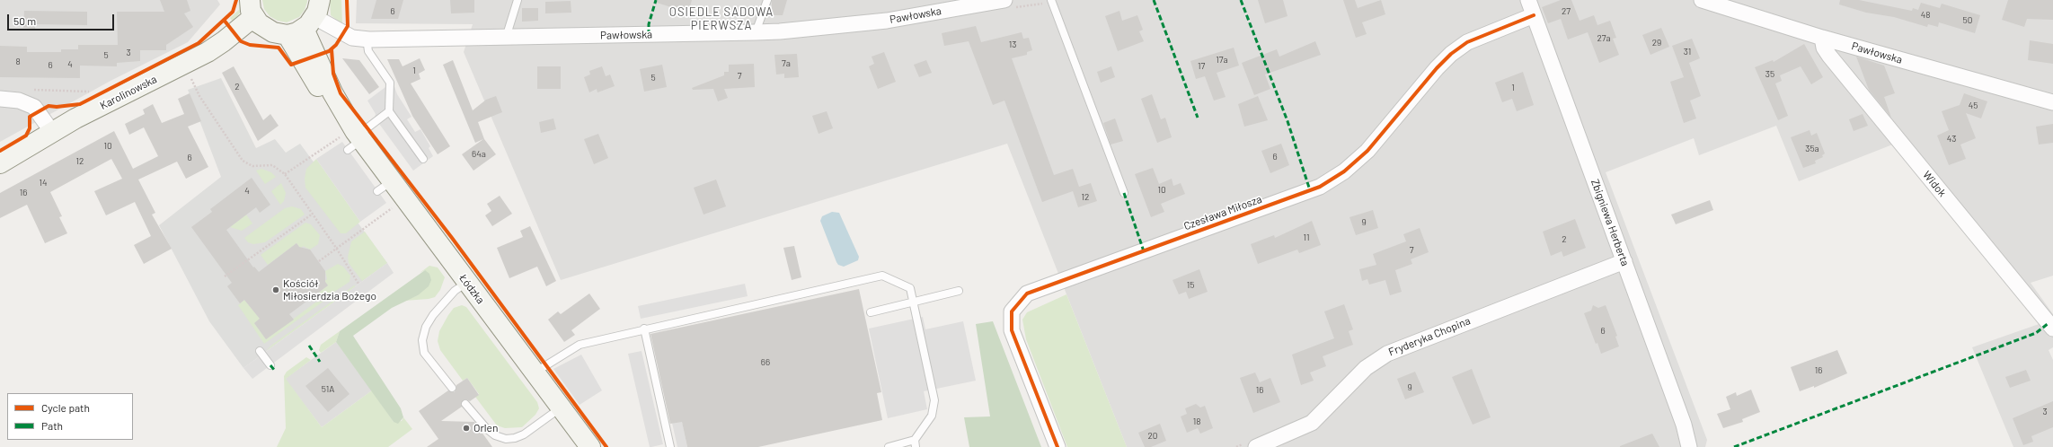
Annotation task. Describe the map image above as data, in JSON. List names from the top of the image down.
{
  "streets": {
    "main road": ["Karolinowska", "Łódzka"],
    "street": [
      "Pawłowska",
      "Widok",
      "Czesława Miłosza",
      "Zbigniewa Herberta",
      "Fryderyka Chopina"
    ]
  },
  "crossings": [
    ["Pawłowska", "Widok"],
    ["Pawłowska", "Łódzka"],
    ["Czesława Miłosza", "Zbigniewa Herberta"],
    ["Zbigniewa Herberta", "Fryderyka Chopina"]
  ],
  "districts": ["OSIEDLE SADOWA PIERWSZA"],
  "places": ["Kościół Miłosierdzia Bożego", "Orlen"],
  "house_numbers": [
    "6",
    "27",
    "48",
    "50",
    "27a",
    "29",
    "13",
    "31",
    "3",
    "5",
    "17a",
    "8",
    "7a",
    "4",
    "6",
    "17",
    "1",
    "35",
    "7",
    "5",
    "2",
    "1",
    "45",
    "43",
    "10",
    "35a",
    "64a",
    "6",
    "6",
    "12",
    "14",
    "10",
    "4",
    "16",
    "12",
    "9",
    "11",
    "2",
    "7",
    "15",
    "6",
    "66",
    "16",
    "9",
    "51A",
    "16",
    "3",
    "18",
    "20"
  ],
  "legend": ["Cycle path", "Path"],
  "scale_bar": "50 m"
}
